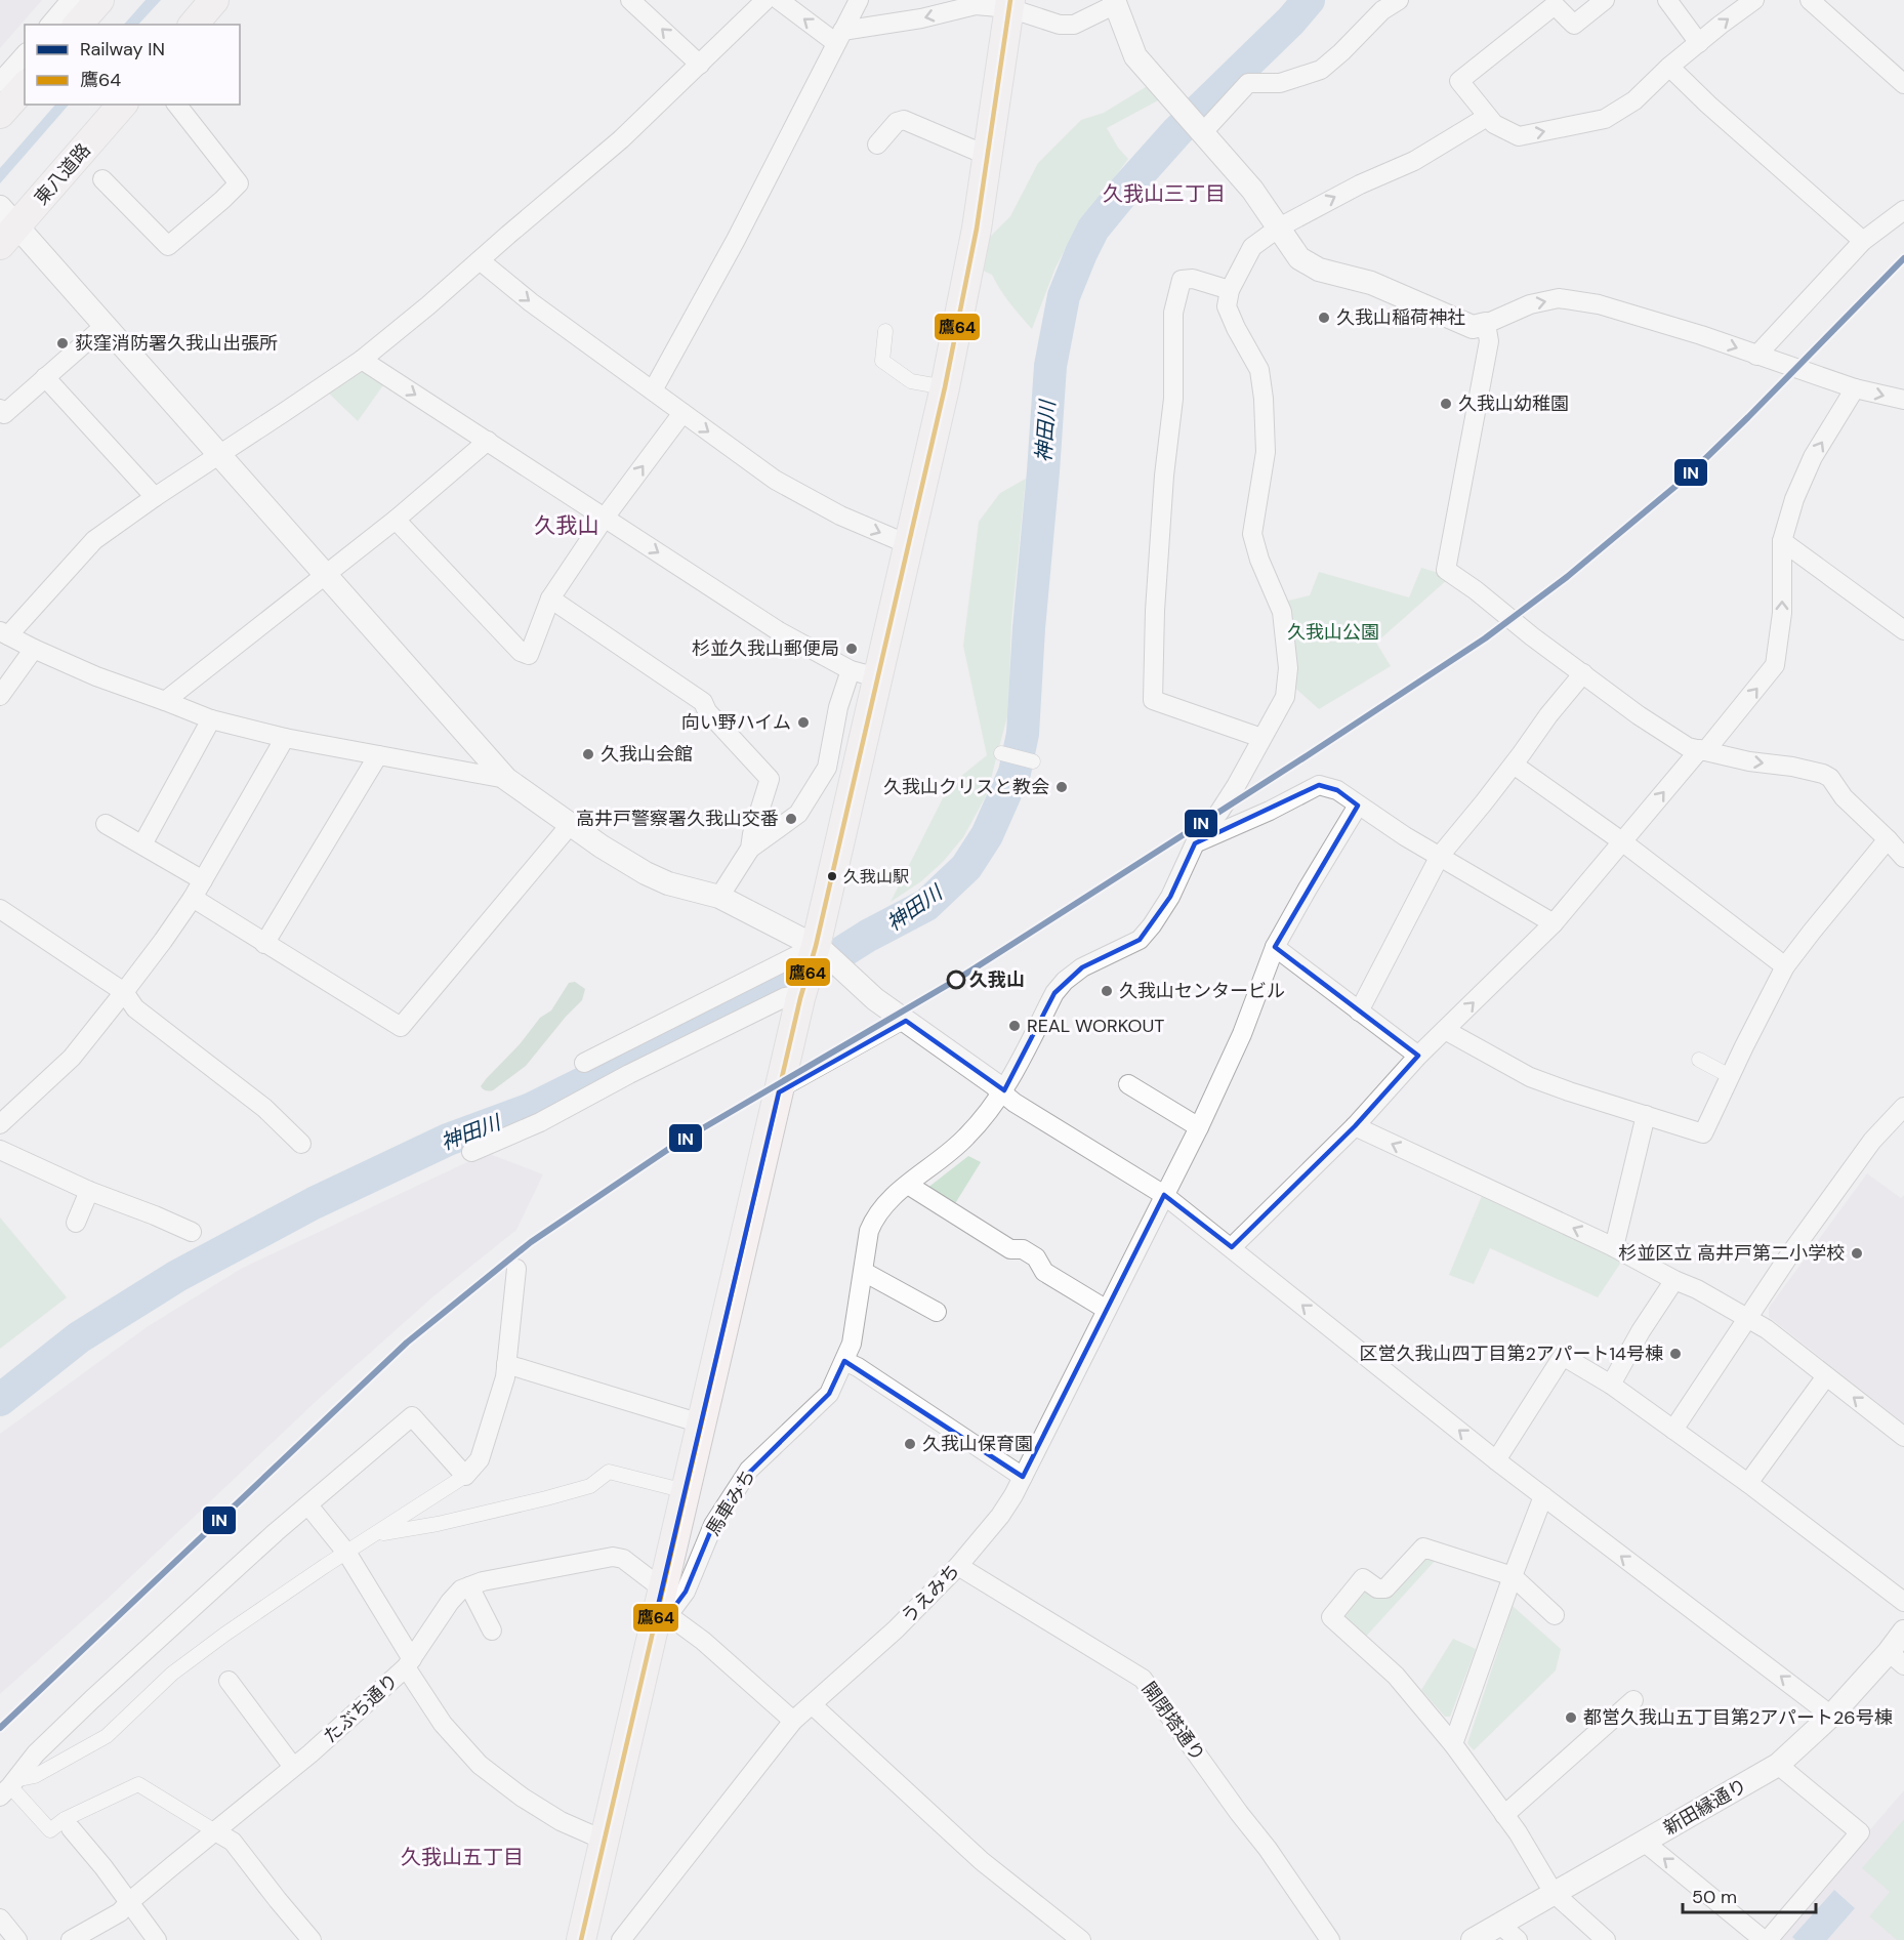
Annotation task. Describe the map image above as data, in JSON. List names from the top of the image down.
{
  "streets": {
    "main road": ["東八道路"],
    "street": [
      "馬車みち",
      "うえみち",
      "たぶち通り",
      "開閉塔通り",
      "新田縁通り"
    ]
  },
  "crossings": [
    ["馬車みち", "たぶち通り"],
    ["うえみち", "たぶち通り"],
    ["うえみち", "開閉塔通り"]
  ],
  "districts": ["久我山三丁目", "久我山", "久我山五丁目"],
  "water": ["神田川"],
  "parks": ["久我山公園"],
  "places": [
    "久我山稲荷神社",
    "荻窪消防署久我山出張所",
    "久我山幼稚園",
    "杉並久我山郵便局",
    "向い野ハイム",
    "久我山会館",
    "久我山クリスと教会",
    "高井戸警察署久我山交番",
    "久我山駅",
    "久我山",
    "久我山センタービル",
    "REAL WORKOUT",
    "杉並区立 高井戸第二小学校",
    "区営久我山四丁目第2アパート14号棟",
    "久我山保育園",
    "都営久我山五丁目第2アパート26号棟"
  ],
  "lines": ["transit line 鷹64", "rail line IN"],
  "legend": ["Railway IN", "鷹64"],
  "scale_bar": "50 m"
}
